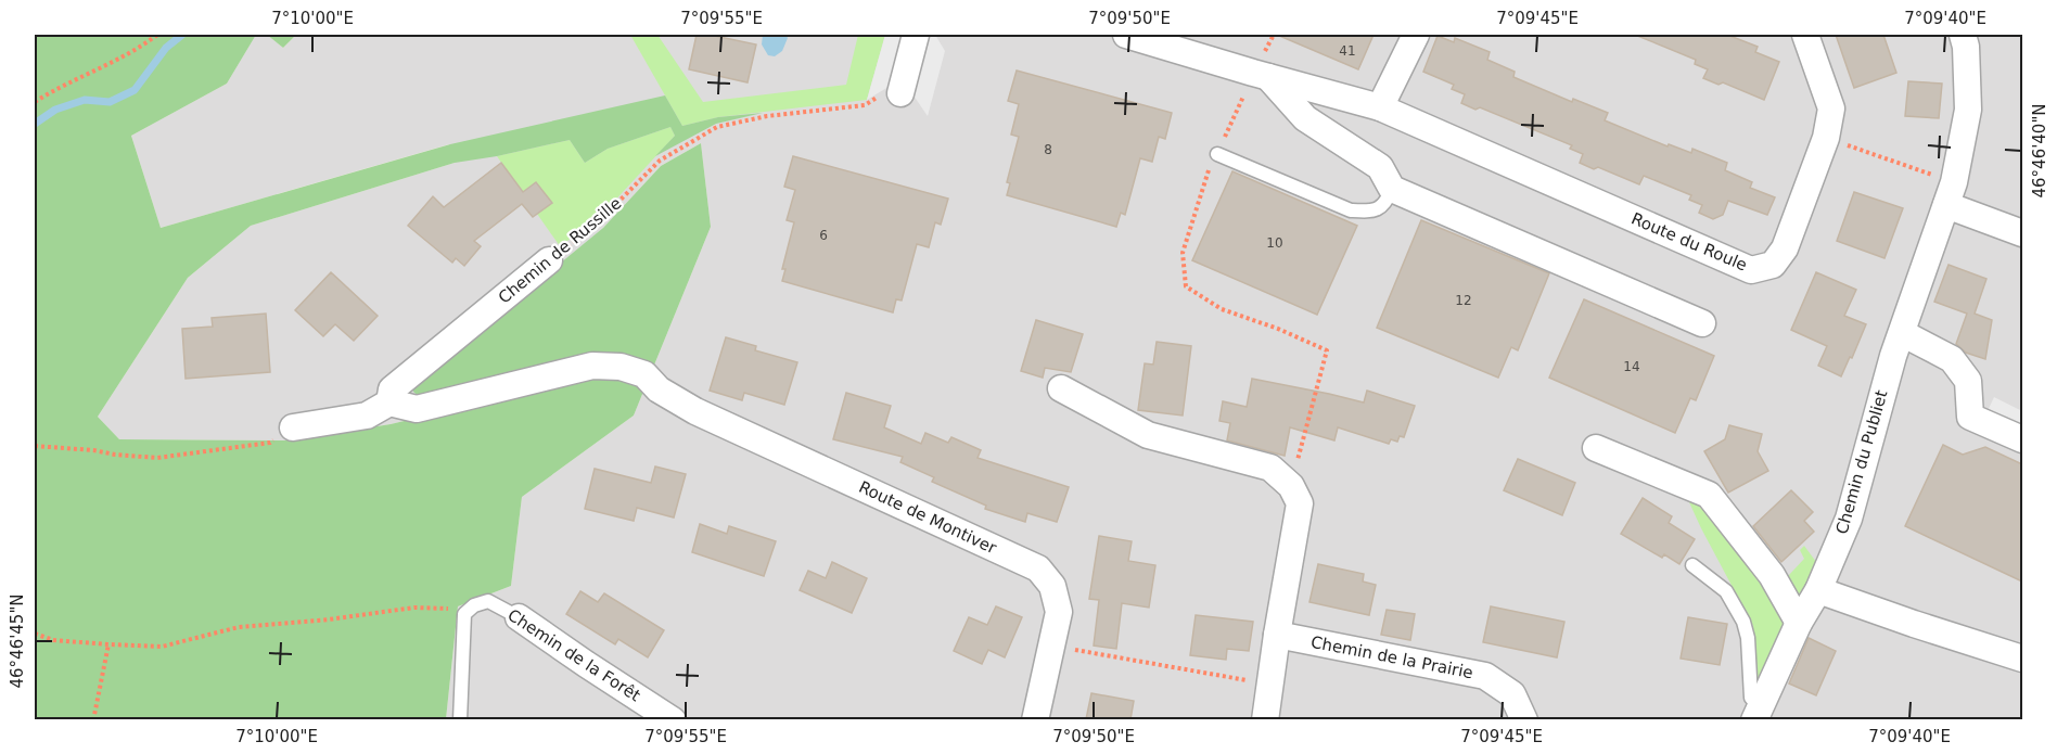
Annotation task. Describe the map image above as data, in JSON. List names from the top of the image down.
{
  "streets": {
    "street": [
      "Route du Roule",
      "Chemin de Russille",
      "Chemin du Publiet",
      "Route de Montiver",
      "Chemin de la Forêt",
      "Chemin de la Prairie"
    ]
  },
  "crossings": [
    ["Chemin de Russille", "Route de Montiver"]
  ],
  "house_numbers": [
    "41",
    "8",
    "6",
    "10",
    "12",
    "14"
  ],
  "coordinates": [
    "7°10'00\"E",
    "7°09'55\"E",
    "7°09'50\"E",
    "7°09'45\"E",
    "7°09'40\"E",
    "46°46'40\"N",
    "46°46'45\"N"
  ]
}
